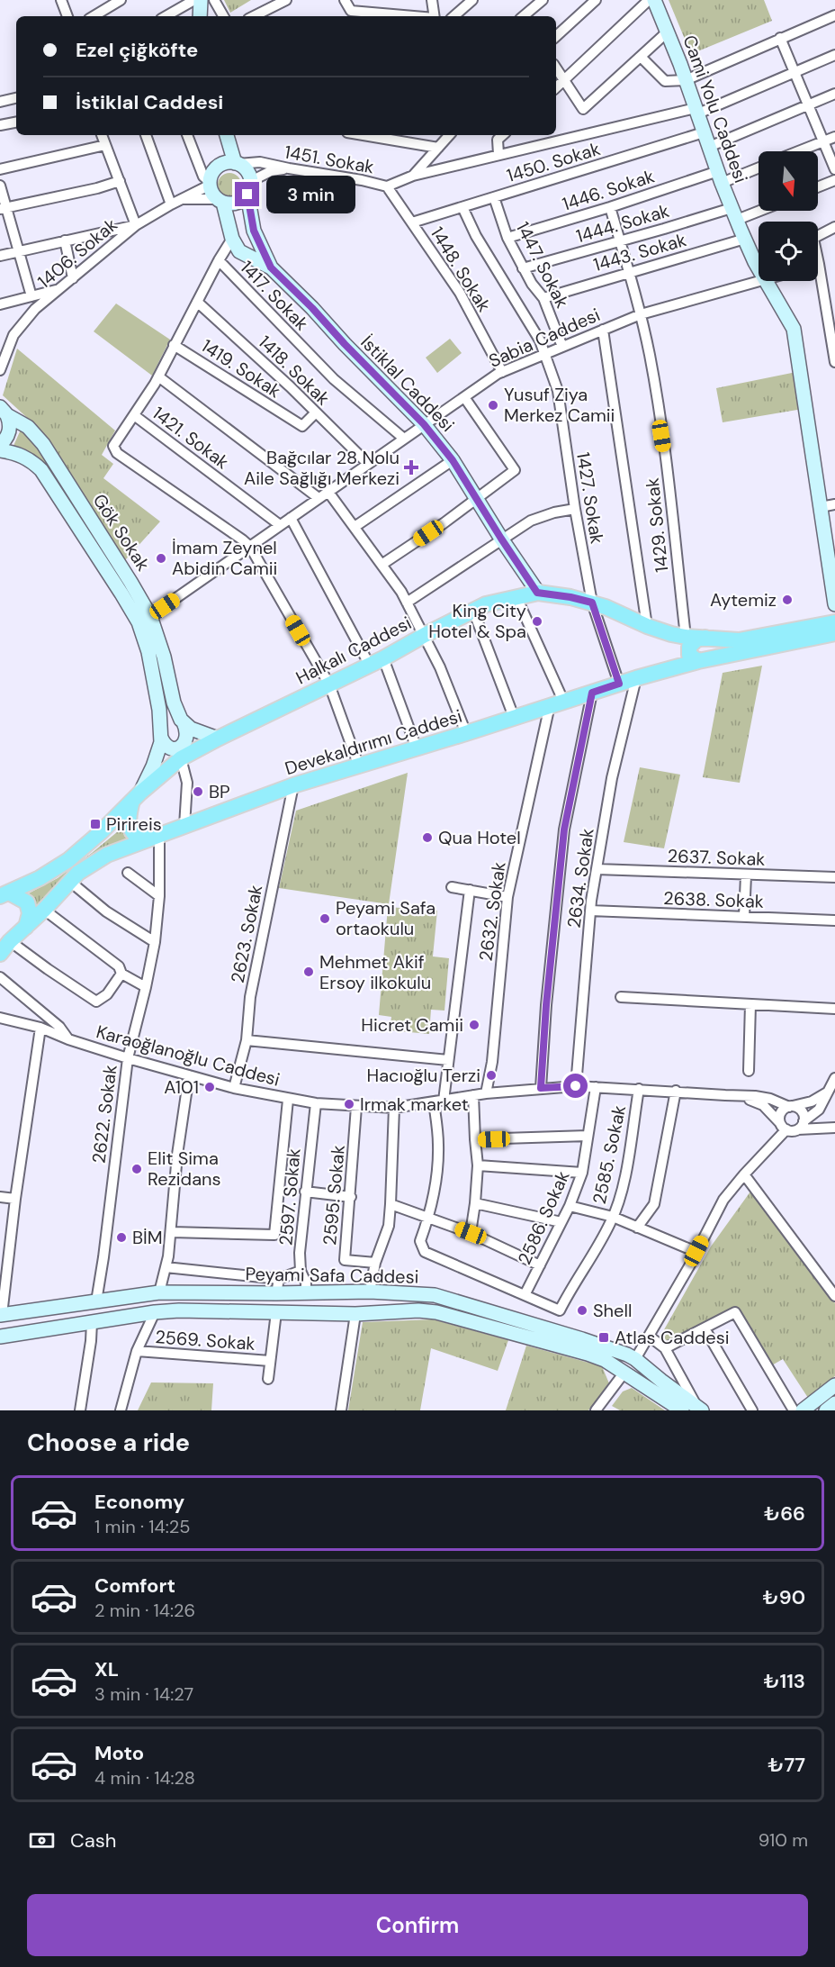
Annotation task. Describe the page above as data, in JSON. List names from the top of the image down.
{
  "streets": {
    "main road": [
      "Cami Yolu Caddesi",
      "İstiklal Caddesi",
      "Gök Sokak",
      "Halkalı Caddesi",
      "Devekaldırımı Caddesi",
      "Peyami Safa Caddesi"
    ],
    "street": [
      "1451. Sokak",
      "1450. Sokak",
      "1446. Sokak",
      "1444. Sokak",
      "1443. Sokak",
      "1406. Sokak",
      "1447. Sokak",
      "1448. Sokak",
      "1417. Sokak",
      "Sabia Caddesi",
      "1419. Sokak",
      "1418. Sokak",
      "1421. Sokak",
      "1427. Sokak",
      "1429. Sokak",
      "2637. Sokak",
      "2634. Sokak",
      "2638. Sokak",
      "2632. Sokak",
      "2623. Sokak",
      "Karaoğlanoğlu Caddesi",
      "2622. Sokak",
      "2585. Sokak",
      "2595. Sokak",
      "2597. Sokak",
      "2586. Sokak",
      "2569. Sokak"
    ]
  },
  "crossings": [
    ["Cami Yolu Caddesi", "1451. Sokak"],
    ["Cami Yolu Caddesi", "1450. Sokak"],
    ["Cami Yolu Caddesi", "1446. Sokak"],
    ["Cami Yolu Caddesi", "1444. Sokak"],
    ["Cami Yolu Caddesi", "1443. Sokak"],
    ["1451. Sokak", "1406. Sokak"],
    ["1451. Sokak", "1448. Sokak"],
    ["1451. Sokak", "İstiklal Caddesi"],
    ["1450. Sokak", "1447. Sokak"],
    ["1450. Sokak", "1448. Sokak"],
    ["1450. Sokak", "1427. Sokak"],
    ["1446. Sokak", "1447. Sokak"],
    ["1446. Sokak", "1429. Sokak"],
    ["1444. Sokak", "1447. Sokak"],
    ["1444. Sokak", "1429. Sokak"],
    ["1443. Sokak", "1447. Sokak"],
    ["1443. Sokak", "1429. Sokak"],
    ["1406. Sokak", "İstiklal Caddesi"],
    ["1447. Sokak", "Sabia Caddesi"],
    ["1448. Sokak", "Sabia Caddesi"],
    ["1417. Sokak", "Sabia Caddesi"],
    ["Sabia Caddesi", "1418. Sokak"],
    ["Sabia Caddesi", "İstiklal Caddesi"],
    ["Sabia Caddesi", "1421. Sokak"],
    ["Sabia Caddesi", "1427. Sokak"],
    ["Sabia Caddesi", "1429. Sokak"],
    ["Sabia Caddesi", "Gök Sokak"],
    ["1419. Sokak", "1418. Sokak"],
    ["İstiklal Caddesi", "Halkalı Caddesi"],
    ["1427. Sokak", "Halkalı Caddesi"],
    ["1427. Sokak", "Devekaldırımı Caddesi"],
    ["1429. Sokak", "Halkalı Caddesi"],
    ["Gök Sokak", "Halkalı Caddesi"],
    ["Devekaldırımı Caddesi", "2634. Sokak"],
    ["Devekaldırımı Caddesi", "2632. Sokak"],
    ["Devekaldırımı Caddesi", "2623. Sokak"],
    ["Devekaldırımı Caddesi", "2622. Sokak"],
    ["2637. Sokak", "2634. Sokak"],
    ["2634. Sokak", "2638. Sokak"],
    ["2634. Sokak", "Karaoğlanoğlu Caddesi"],
    ["2632. Sokak", "Karaoğlanoğlu Caddesi"],
    ["2623. Sokak", "Karaoğlanoğlu Caddesi"],
    ["Karaoğlanoğlu Caddesi", "2622. Sokak"],
    ["Karaoğlanoğlu Caddesi", "2585. Sokak"],
    ["Karaoğlanoğlu Caddesi", "2595. Sokak"],
    ["Karaoğlanoğlu Caddesi", "2597. Sokak"],
    ["Karaoğlanoğlu Caddesi", "2586. Sokak"],
    ["2622. Sokak", "Peyami Safa Caddesi"],
    ["2585. Sokak", "2586. Sokak"],
    ["2597. Sokak", "Peyami Safa Caddesi"]
  ],
  "places": {
    "other": [
      "Yusuf Ziya Merkez Camii",
      "İmam Zeynel Abidin Camii",
      "Aytemiz",
      "King City Hotel & Spa",
      "BP",
      "Qua Hotel",
      "Peyami Safa ortaokulu",
      "Mehmet Akif Ersoy ilkokulu",
      "Hicret Camii",
      "Hacıoğlu Terzi",
      "A101",
      "Irmak market",
      "Elit Sima Rezidans",
      "BİM",
      "Shell"
    ],
    "health": ["Bağcılar 28 Nolu Aile Sağlığı Merkezi"],
    "transit": ["Pirireis", "Atlas Caddesi"]
  },
  "north": "bottom",
  "page": {
    "banner": ["Ezel çiğköfte", "İstiklal Caddesi"],
    "bubble": "3 min",
    "heading": "Choose a ride",
    "list": [
      {
        "name": "Economy",
        "note": "1 min · 14:25",
        "value": "₺66"
      },
      {
        "name": "Comfort",
        "note": "2 min · 14:26",
        "value": "₺90"
      },
      {
        "name": "XL",
        "note": "3 min · 14:27",
        "value": "₺113"
      },
      {
        "name": "Moto",
        "note": "4 min · 14:28",
        "value": "₺77"
      }
    ],
    "pay": ["Cash", "910 m"],
    "buttons": "Confirm"
  }
}
